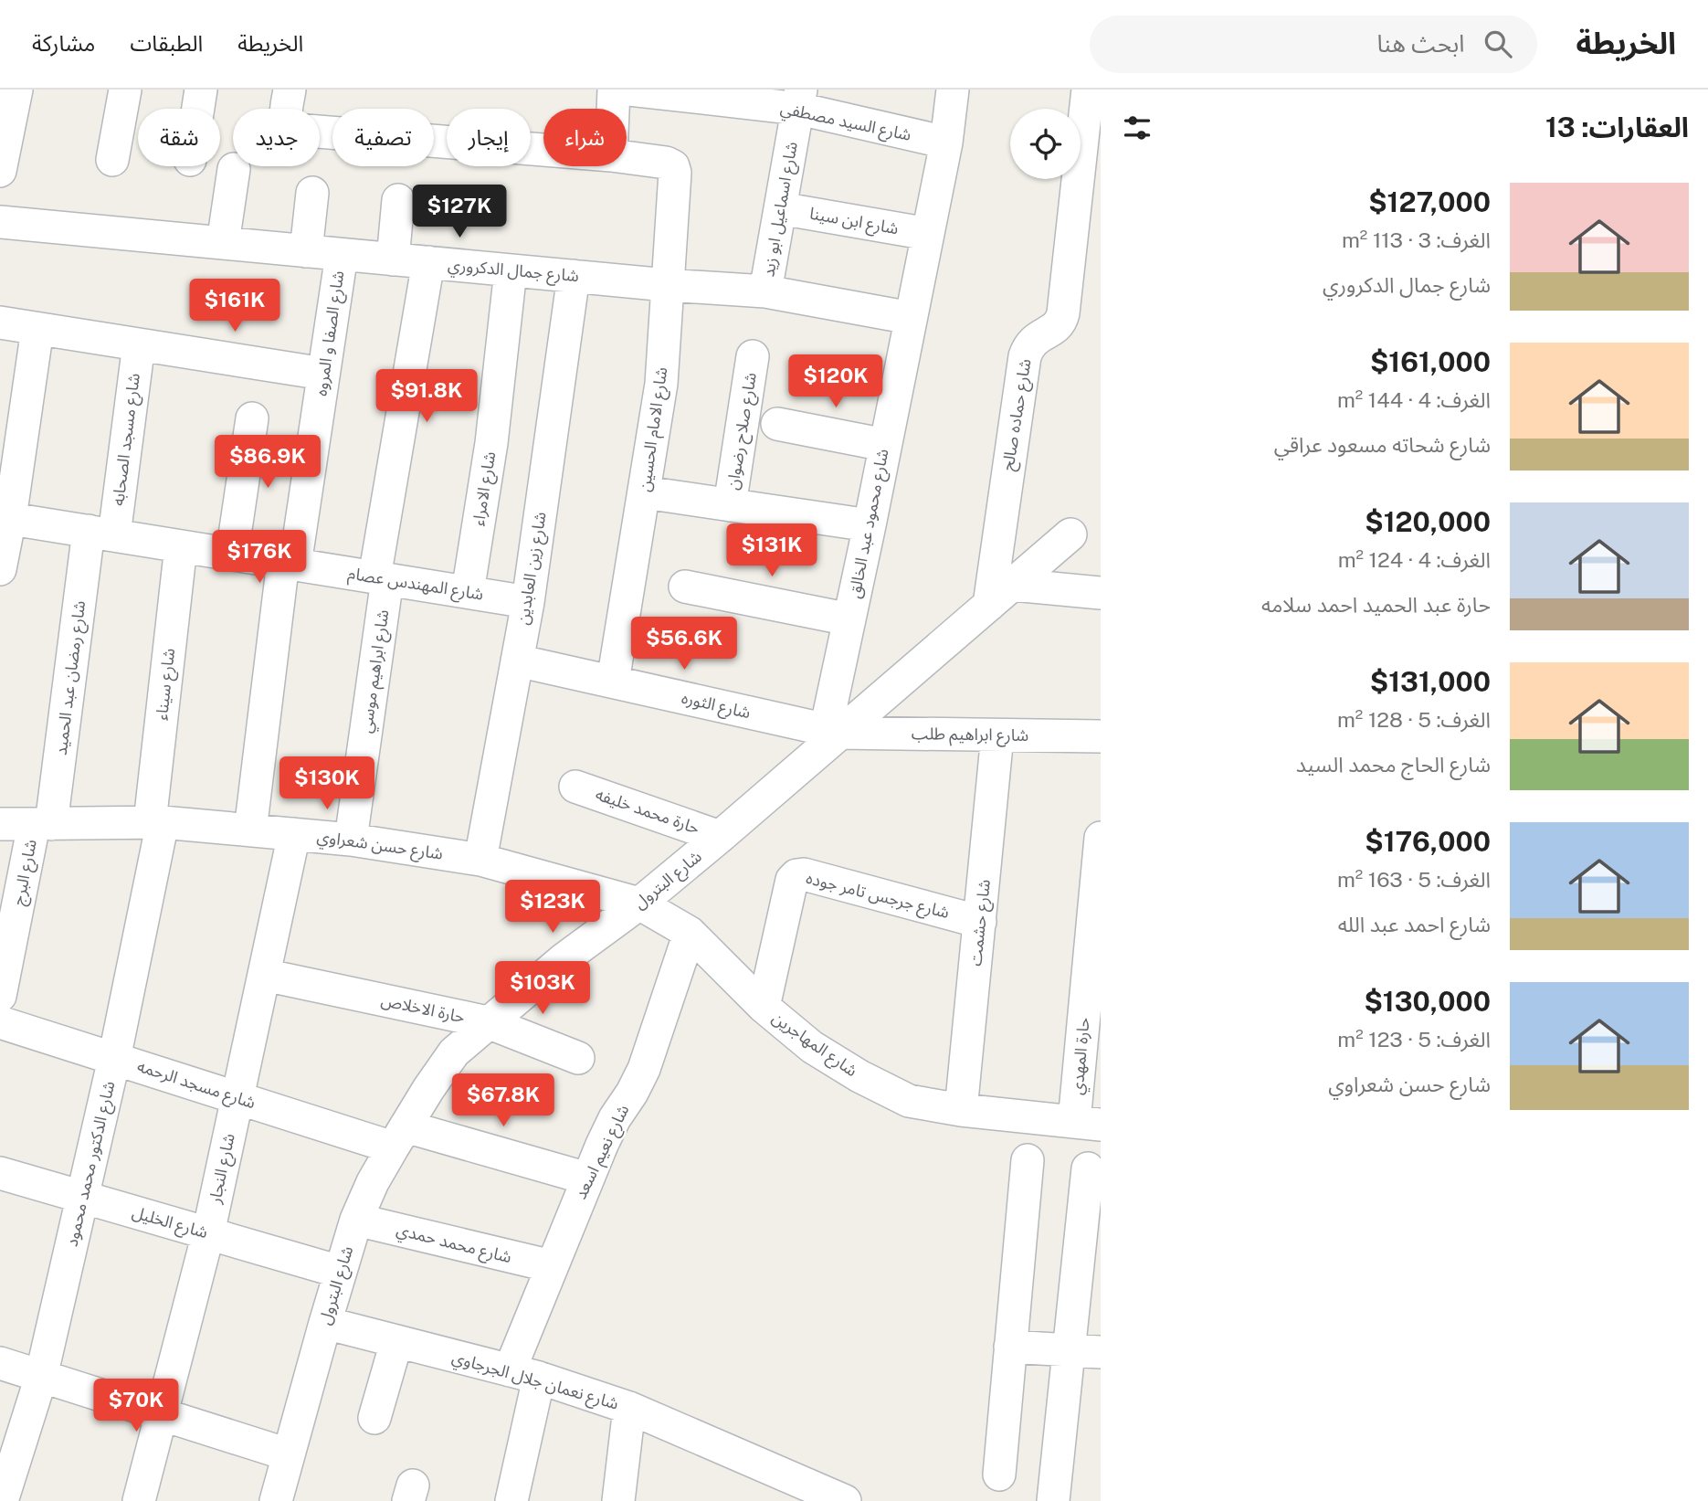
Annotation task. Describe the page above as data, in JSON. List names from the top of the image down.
{
  "streets": {
    "street": [
      "شارع السيد مصطفي",
      "شارع اسماعيل ابو زيد",
      "شارع ابن سينا",
      "شارع جمال الدكروري",
      "شارع الصفا و المروه",
      "شارع حماده صالح",
      "شارع الامام الحسين",
      "شارع صلاح رضوان",
      "شارع مسجد الصحابه",
      "شارع الامراء",
      "شارع محمود عبد الخالق",
      "شارع زين العابدين",
      "شارع المهندس عصام",
      "شارع ابراهيم موسي",
      "شارع رمضان عبد الحميد",
      "شارع سيناء",
      "شارع الثوره",
      "شارع ابراهيم طلب",
      "حارة محمد خليفه",
      "شارع حسن شعراوي",
      "شارع البرج",
      "شارع البترول",
      "شارع جرجس تامر جوده",
      "شارع حشمت",
      "حارة الاخلاص",
      "شارع المهاجرين",
      "حارة المهدي",
      "شارع مسجد الرحمه",
      "شارع نعيم اسعد",
      "شارع الدكتور محمد محمود",
      "شارع النجار",
      "شارع الخليل",
      "شارع محمد حمدي",
      "شارع نعمان جلال الجرجاوي"
    ]
  },
  "crossings": [
    ["شارع السيد مصطفي", "شارع اسماعيل ابو زيد"],
    ["شارع السيد مصطفي", "شارع محمود عبد الخالق"],
    ["شارع اسماعيل ابو زيد", "شارع ابن سينا"],
    ["شارع اسماعيل ابو زيد", "شارع جمال الدكروري"],
    ["شارع ابن سينا", "شارع محمود عبد الخالق"],
    ["شارع جمال الدكروري", "شارع الصفا و المروه"],
    ["شارع جمال الدكروري", "شارع الامام الحسين"],
    ["شارع جمال الدكروري", "شارع الامراء"],
    ["شارع جمال الدكروري", "شارع محمود عبد الخالق"],
    ["شارع جمال الدكروري", "شارع زين العابدين"],
    ["شارع جمال الدكروري", "شارع ابراهيم موسي"],
    ["شارع الصفا و المروه", "شارع المهندس عصام"],
    ["شارع الصفا و المروه", "شارع حسن شعراوي"],
    ["شارع حماده صالح", "شارع البترول"],
    ["شارع الامام الحسين", "شارع الثوره"],
    ["شارع مسجد الصحابه", "شارع المهندس عصام"],
    ["شارع مسجد الصحابه", "شارع رمضان عبد الحميد"],
    ["شارع الامراء", "شارع المهندس عصام"],
    ["شارع محمود عبد الخالق", "شارع الثوره"],
    ["شارع محمود عبد الخالق", "شارع ابراهيم طلب"],
    ["شارع محمود عبد الخالق", "شارع البترول"],
    ["شارع زين العابدين", "شارع المهندس عصام"],
    ["شارع زين العابدين", "شارع الثوره"],
    ["شارع زين العابدين", "شارع حسن شعراوي"],
    ["شارع المهندس عصام", "شارع ابراهيم موسي"],
    ["شارع المهندس عصام", "شارع رمضان عبد الحميد"],
    ["شارع المهندس عصام", "شارع سيناء"],
    ["شارع ابراهيم موسي", "شارع حسن شعراوي"],
    ["شارع رمضان عبد الحميد", "شارع حسن شعراوي"],
    ["شارع رمضان عبد الحميد", "شارع البرج"],
    ["شارع سيناء", "شارع حسن شعراوي"],
    ["شارع سيناء", "شارع الدكتور محمد محمود"],
    ["شارع الثوره", "شارع ابراهيم طلب"],
    ["شارع الثوره", "شارع البترول"],
    ["شارع ابراهيم طلب", "شارع البترول"],
    ["شارع ابراهيم طلب", "شارع حشمت"],
    ["حارة محمد خليفه", "شارع البترول"],
    ["شارع حسن شعراوي", "شارع البرج"],
    ["شارع حسن شعراوي", "شارع البترول"],
    ["شارع حسن شعراوي", "شارع المهاجرين"],
    ["شارع حسن شعراوي", "شارع الدكتور محمد محمود"],
    ["شارع حسن شعراوي", "شارع النجار"],
    ["شارع البترول", "حارة الاخلاص"],
    ["شارع البترول", "شارع المهاجرين"],
    ["شارع البترول", "شارع مسجد الرحمه"],
    ["شارع البترول", "شارع الخليل"],
    ["شارع البترول", "شارع محمد حمدي"],
    ["شارع البترول", "شارع نعمان جلال الجرجاوي"],
    ["شارع جرجس تامر جوده", "شارع حشمت"],
    ["شارع جرجس تامر جوده", "شارع المهاجرين"],
    ["شارع حشمت", "شارع المهاجرين"],
    ["حارة الاخلاص", "شارع النجار"],
    ["شارع المهاجرين", "حارة المهدي"],
    ["شارع المهاجرين", "شارع نعيم اسعد"],
    ["شارع مسجد الرحمه", "شارع نعيم اسعد"],
    ["شارع مسجد الرحمه", "شارع الدكتور محمد محمود"],
    ["شارع مسجد الرحمه", "شارع النجار"],
    ["شارع نعيم اسعد", "شارع محمد حمدي"],
    ["شارع نعيم اسعد", "شارع نعمان جلال الجرجاوي"],
    ["شارع الدكتور محمد محمود", "شارع الخليل"],
    ["شارع النجار", "شارع الخليل"]
  ],
  "page": {
    "header": "الخريطة",
    "search": "ابحث هنا",
    "nav": ["الخريطة", "الطبقات", "مشاركة"],
    "heading": "العقارات: 13",
    "chip": [
      "شراء",
      "إيجار",
      "تصفية",
      "جديد",
      "شقة"
    ],
    "list": [
      {
        "name": "$127,000",
        "note": "الغرف: 3 · 113 m² · شارع جمال الدكروري"
      },
      {
        "name": "$161,000",
        "note": "الغرف: 4 · 144 m² · شارع شحاته مسعود عراقي"
      },
      {
        "name": "$120,000",
        "note": "الغرف: 4 · 124 m² · حارة عبد الحميد احمد سلامه"
      },
      {
        "name": "$131,000",
        "note": "الغرف: 5 · 128 m² · شارع الحاج محمد السيد"
      },
      {
        "name": "$176,000",
        "note": "الغرف: 5 · 163 m² · شارع احمد عبد الله"
      },
      {
        "name": "$130,000",
        "note": "الغرف: 5 · 123 m² · شارع حسن شعراوي"
      }
    ],
    "price": [
      "$127K",
      "$161K",
      "$120K",
      "$91.8K",
      "$86.9K",
      "$131K",
      "$176K",
      "$56.6K",
      "$130K",
      "$123K",
      "$103K",
      "$67.8K",
      "$70K"
    ]
  }
}
